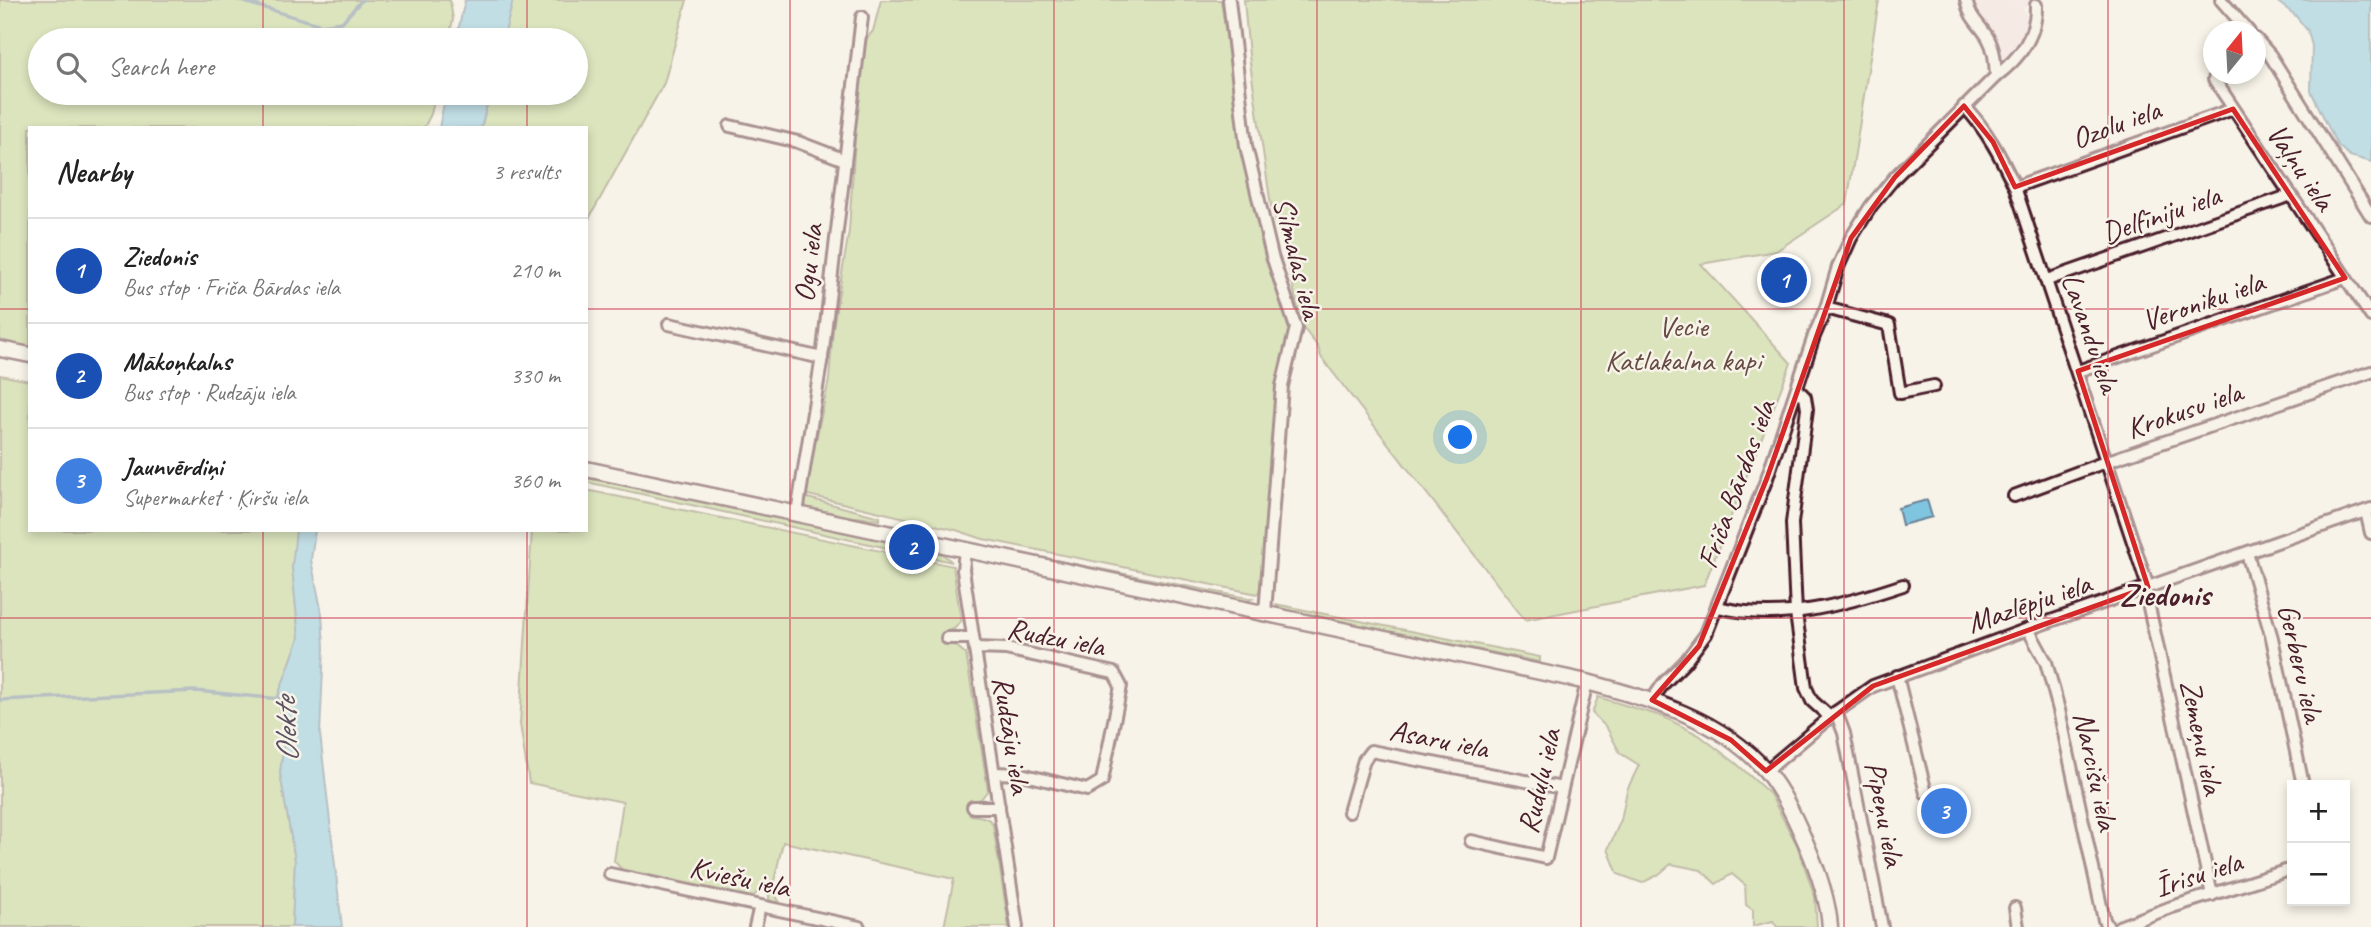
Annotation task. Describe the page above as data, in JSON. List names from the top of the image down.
{
  "streets": {
    "street": [
      "Ozolu iela",
      "Vaļņu iela",
      "Delfīniju iela",
      "Silmalas iela",
      "Ogu iela",
      "Veroniku iela",
      "Lavandu iela",
      "Krokusu iela",
      "Friča Bārdas iela",
      "Mazlēpju iela",
      "Rudzu iela",
      "Gerberu iela",
      "Rudzāju iela",
      "Zemeņu iela",
      "Asaru iela",
      "Narcišu iela",
      "Ruduļu iela",
      "Pīpeņu iela",
      "Īrisu iela",
      "Kviešu iela"
    ]
  },
  "crossings": [
    ["Ozolu iela", "Vaļņu iela"],
    ["Ozolu iela", "Lavandu iela"],
    ["Vaļņu iela", "Delfīniju iela"],
    ["Vaļņu iela", "Veroniku iela"],
    ["Delfīniju iela", "Lavandu iela"],
    ["Veroniku iela", "Lavandu iela"],
    ["Lavandu iela", "Krokusu iela"],
    ["Lavandu iela", "Friča Bārdas iela"],
    ["Lavandu iela", "Mazlēpju iela"],
    ["Lavandu iela", "Zemeņu iela"],
    ["Mazlēpju iela", "Gerberu iela"],
    ["Mazlēpju iela", "Zemeņu iela"],
    ["Mazlēpju iela", "Narcišu iela"],
    ["Mazlēpju iela", "Pīpeņu iela"],
    ["Rudzu iela", "Rudzāju iela"],
    ["Zemeņu iela", "Īrisu iela"],
    ["Asaru iela", "Ruduļu iela"]
  ],
  "districts": ["Ziedonis"],
  "water": ["Olekte"],
  "parks": ["Vecie Katlakalna kapi"],
  "north": "top",
  "page": {
    "search": "Search here",
    "heading": ["Nearby", "3 results"],
    "list": [
      {
        "mark": "1",
        "name": "Ziedonis",
        "note": "Bus stop · Friča Bārdas iela",
        "value": "210 m"
      },
      {
        "mark": "2",
        "name": "Mākoņkalns",
        "note": "Bus stop · Rudzāju iela",
        "value": "330 m"
      },
      {
        "mark": "3",
        "name": "Jaunvērdiņi",
        "note": "Supermarket · Ķiršu iela",
        "value": "360 m"
      }
    ],
    "pins": ["1", "2", "3"],
    "map_buttons": ["+", "−"]
  }
}
